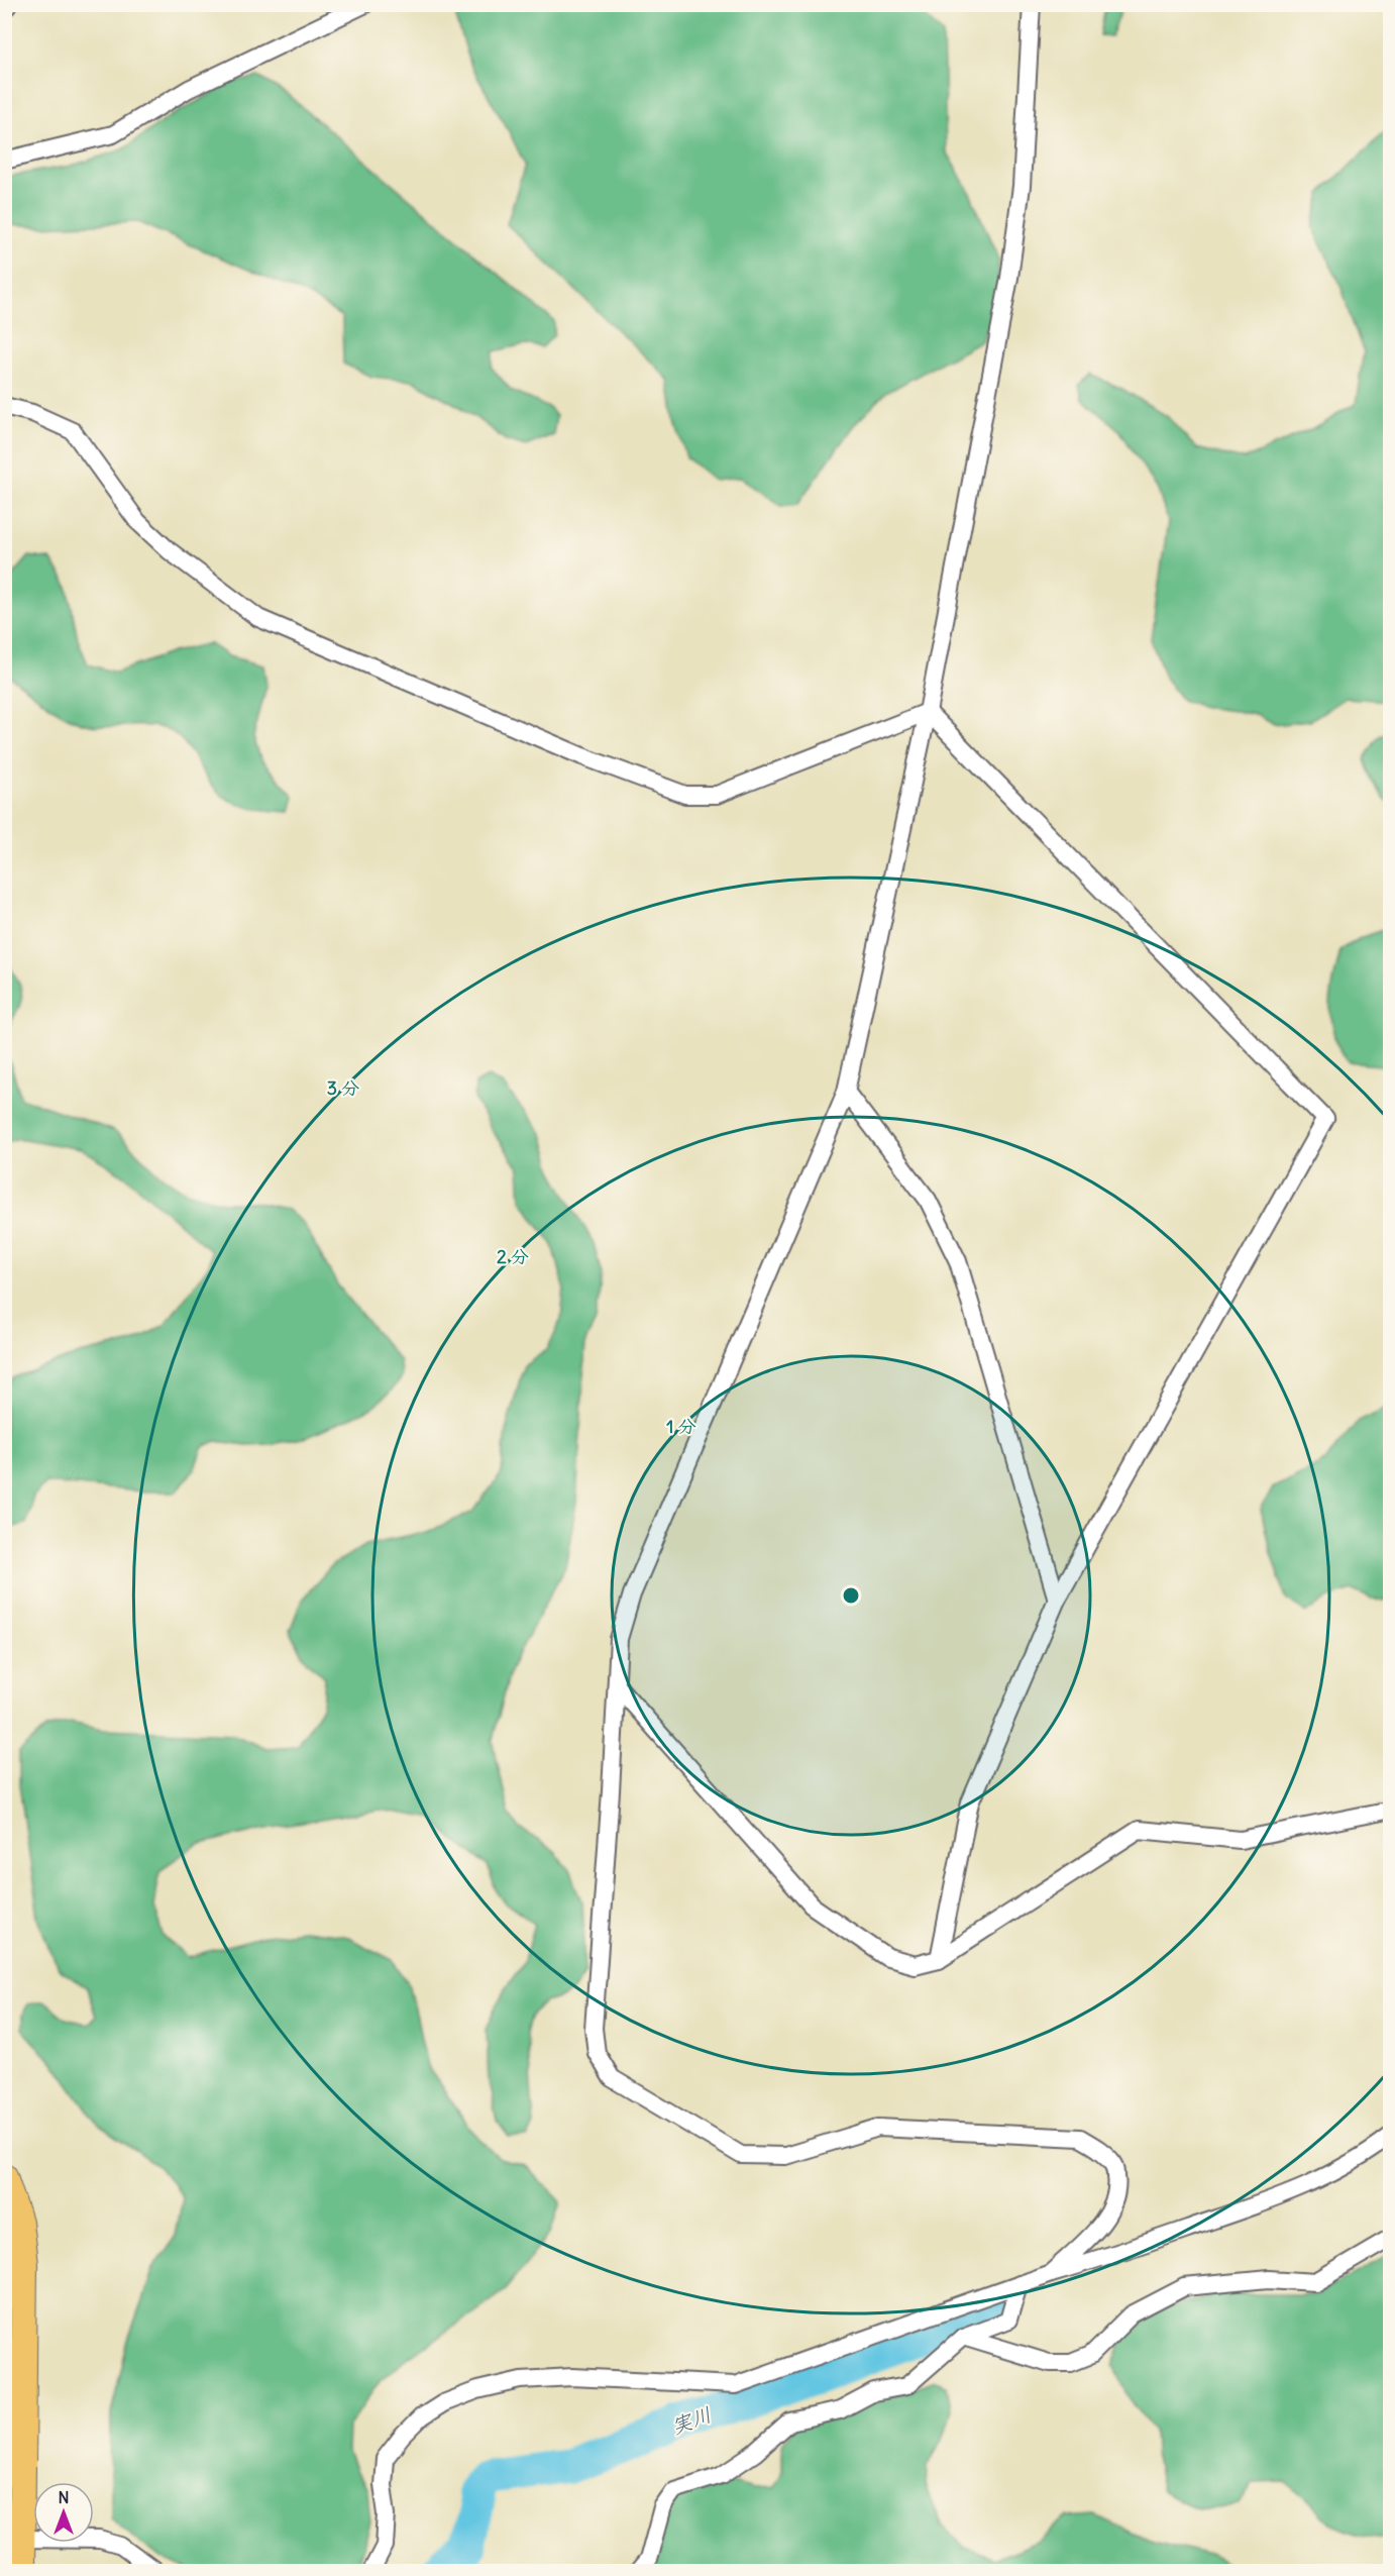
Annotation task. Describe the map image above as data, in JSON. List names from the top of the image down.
{
  "water": ["実川"],
  "north": "top",
  "rings": ["3 分", "2 分", "1 分"]
}
